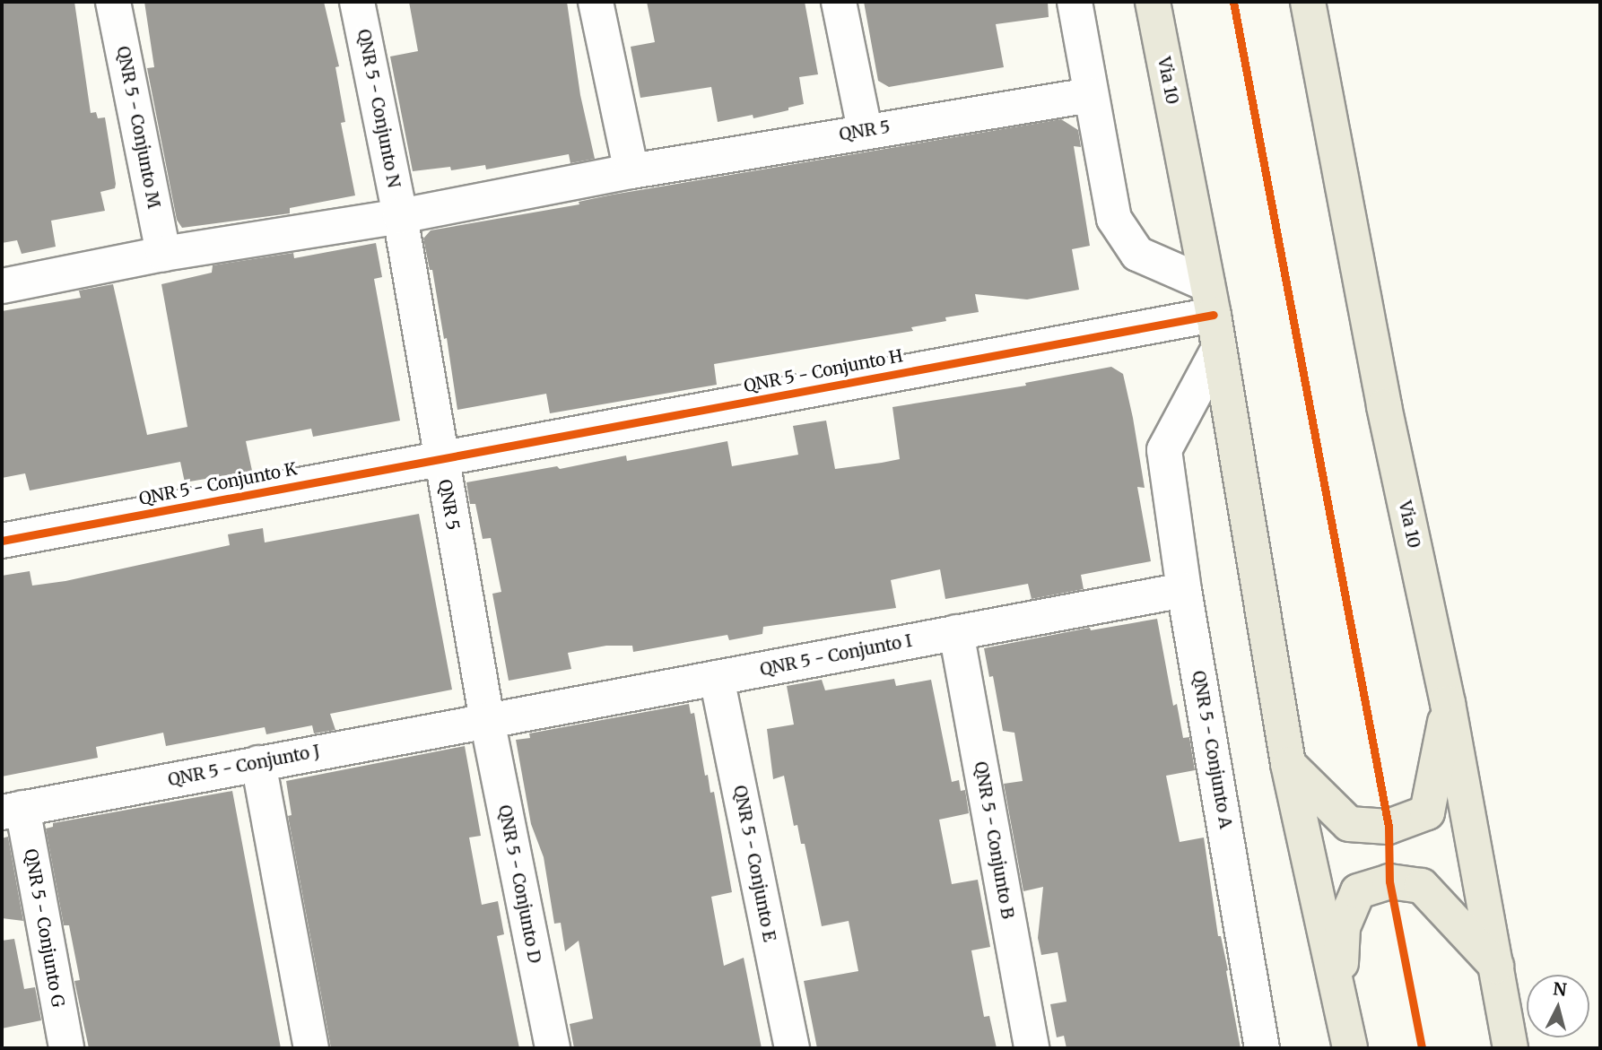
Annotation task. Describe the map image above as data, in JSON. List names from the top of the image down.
{
  "streets": {
    "main road": ["Via 10"],
    "street": [
      "QNR 5 - Conjunto N",
      "QNR 5 - Conjunto M",
      "QNR 5",
      "QNR 5 - Conjunto H",
      "QNR 5 - Conjunto K",
      "QNR 5 - Conjunto I",
      "QNR 5 - Conjunto A",
      "QNR 5 - Conjunto J",
      "QNR 5 - Conjunto B",
      "QNR 5 - Conjunto E",
      "QNR 5 - Conjunto D",
      "QNR 5 - Conjunto G"
    ]
  },
  "crossings": [
    ["Via 10", "QNR 5 - Conjunto H"],
    ["Via 10", "QNR 5 - Conjunto A"],
    ["QNR 5 - Conjunto N", "QNR 5"],
    ["QNR 5 - Conjunto M", "QNR 5"],
    ["QNR 5", "QNR 5 - Conjunto H"],
    ["QNR 5", "QNR 5 - Conjunto K"],
    ["QNR 5", "QNR 5 - Conjunto I"],
    ["QNR 5", "QNR 5 - Conjunto J"],
    ["QNR 5", "QNR 5 - Conjunto D"],
    ["QNR 5 - Conjunto H", "QNR 5 - Conjunto K"],
    ["QNR 5 - Conjunto I", "QNR 5 - Conjunto A"],
    ["QNR 5 - Conjunto I", "QNR 5 - Conjunto J"],
    ["QNR 5 - Conjunto I", "QNR 5 - Conjunto B"],
    ["QNR 5 - Conjunto I", "QNR 5 - Conjunto E"],
    ["QNR 5 - Conjunto I", "QNR 5 - Conjunto D"],
    ["QNR 5 - Conjunto J", "QNR 5 - Conjunto D"],
    ["QNR 5 - Conjunto J", "QNR 5 - Conjunto G"]
  ],
  "north": "top"
}
